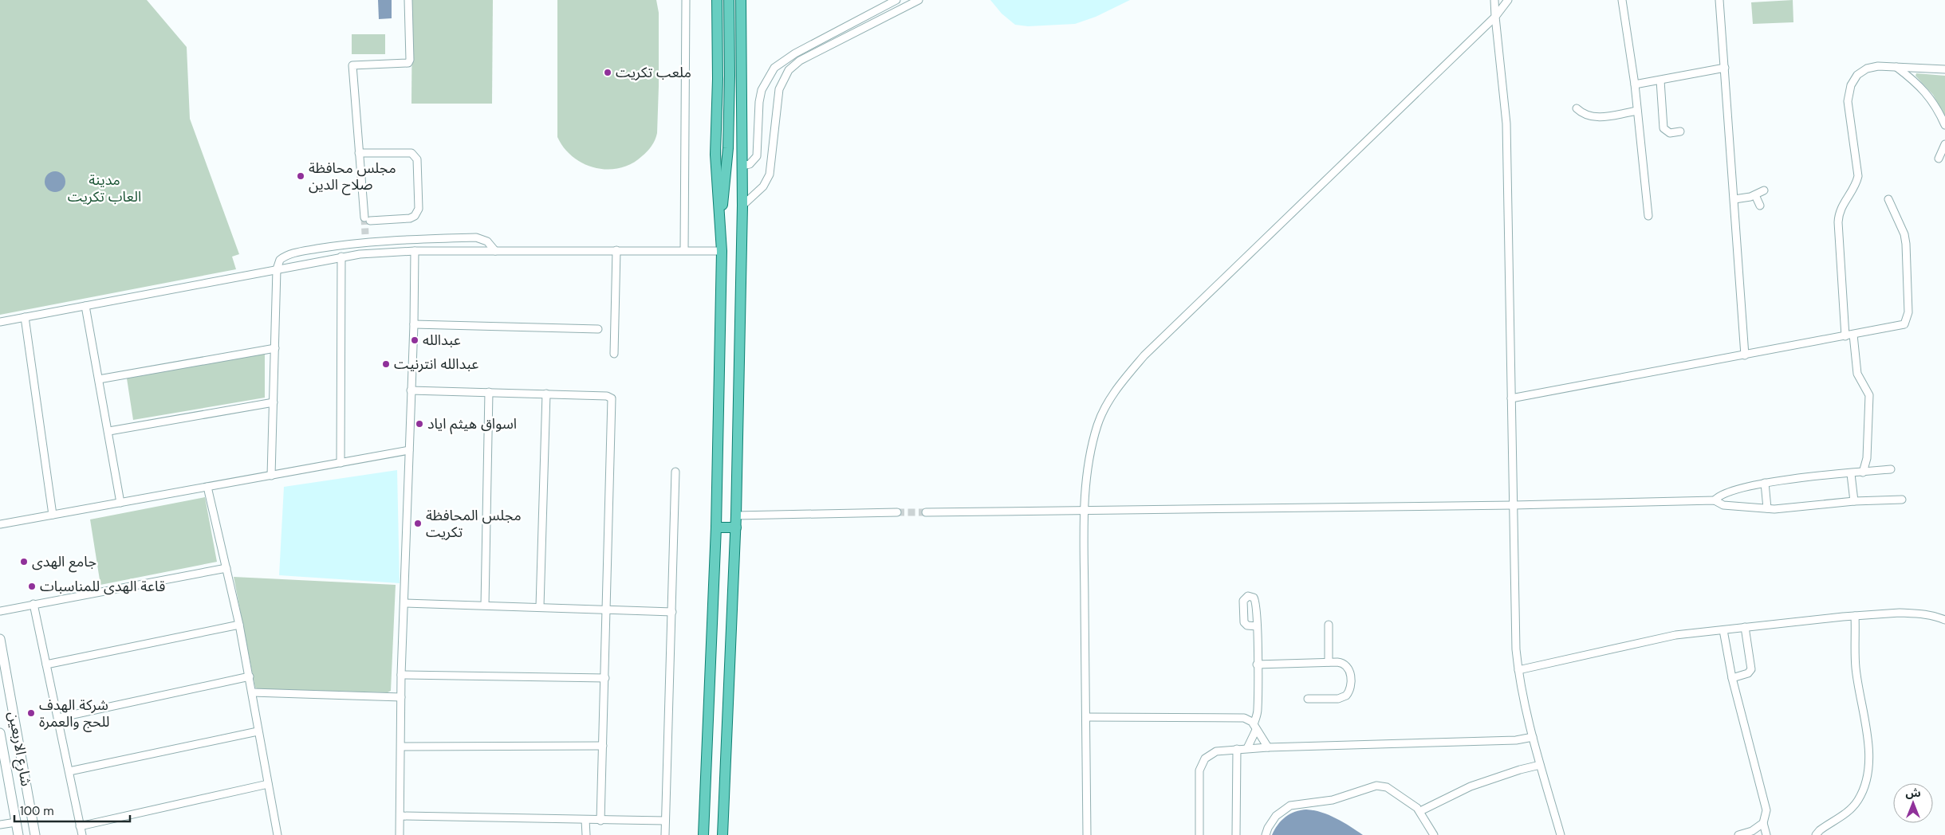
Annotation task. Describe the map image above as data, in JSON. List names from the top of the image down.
{
  "streets": {
    "main road": ["شارع الاربعين"]
  },
  "parks": ["مدينة العاب تكريت"],
  "places": [
    "ملعب تكريت",
    "مجلس محافظة صلاح الدين",
    "عبدالله",
    "عبدالله انترنيت",
    "اسواق هيثم اياد",
    "مجلس المحافظة تكريت",
    "جامع الهدى",
    "قاعة الهدى للمناسبات",
    "شركة الهدف للحج والعمرة"
  ],
  "scale_bar": "100 m",
  "north": "top"
}
